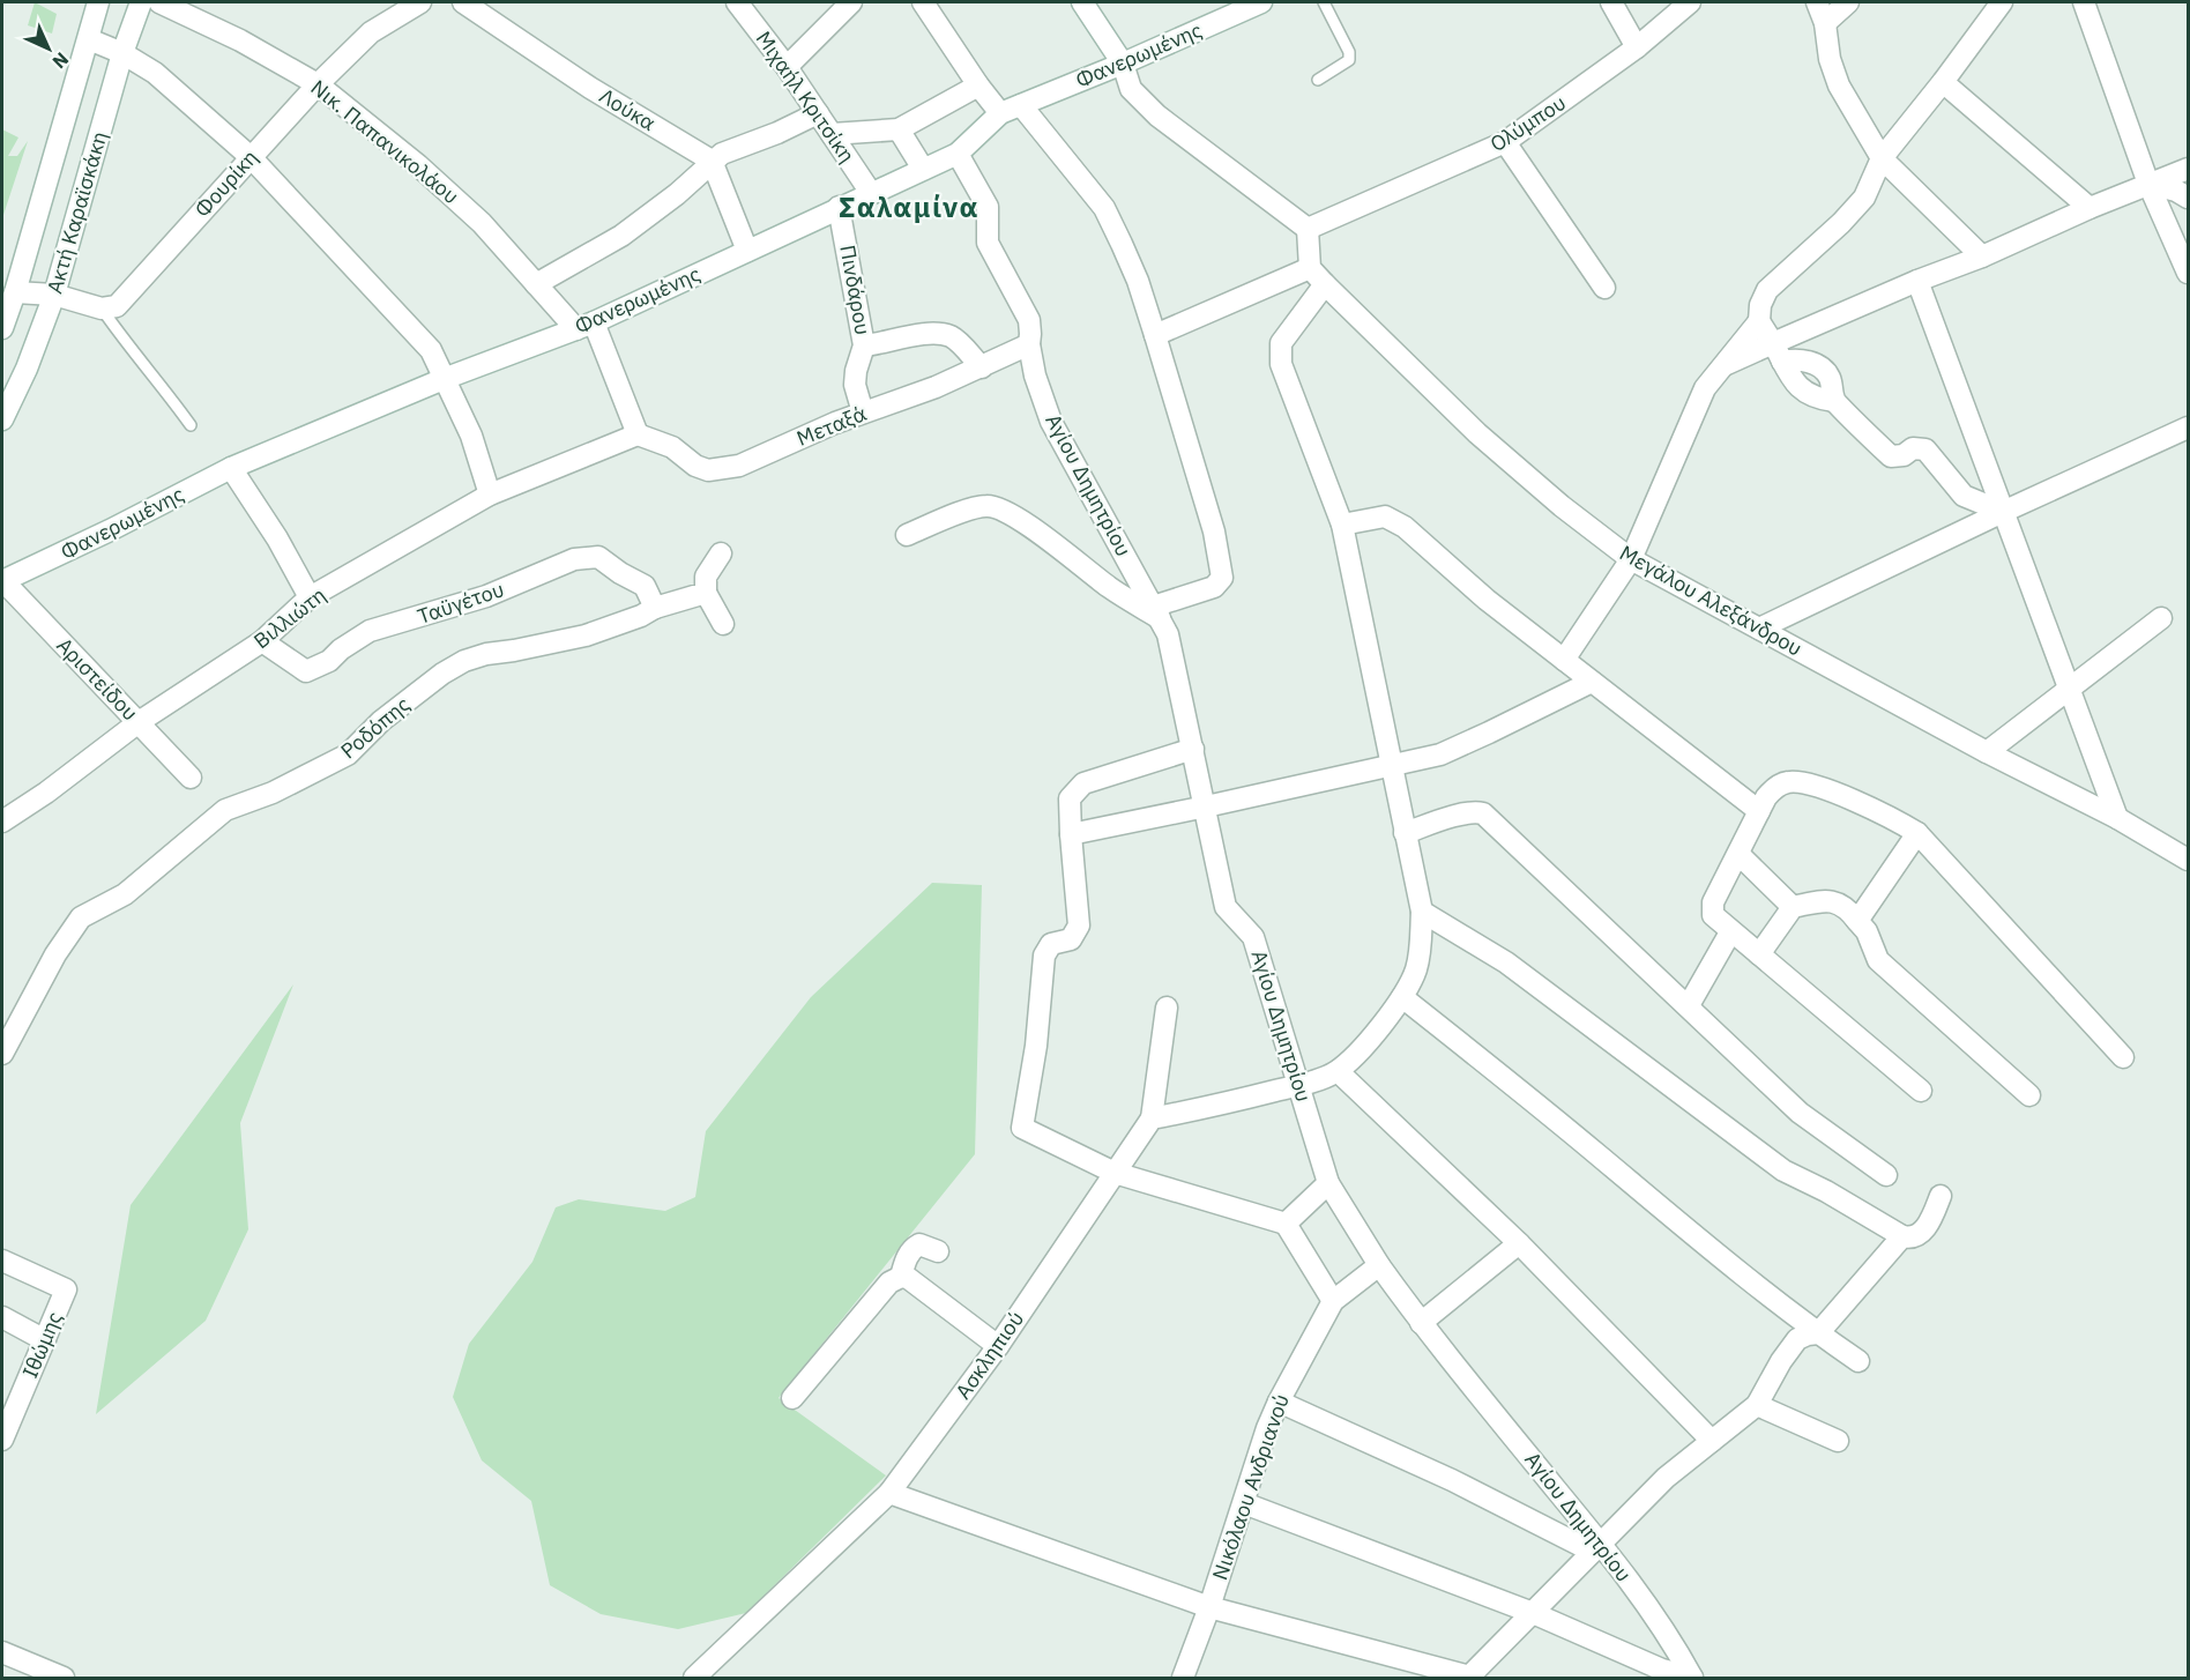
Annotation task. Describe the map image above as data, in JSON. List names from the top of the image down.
{
  "streets": {
    "street": [
      "Φανερωμένης",
      "Μιχαήλ Κριτσίκη",
      "Λούκα",
      "Ολύμπου",
      "Νικ. Παπανικολάου",
      "Φουρίκη",
      "Ακτή Καραϊσκάκη",
      "Πινδάρου",
      "Μεταξά",
      "Αγίου Δημητρίου",
      "Μεγάλου Αλεξάνδρου",
      "Ταϋγέτου",
      "Βιλλιώτη",
      "Αριστείδου",
      "Ροδόπης",
      "Ιθώμης",
      "Ασκληπιού",
      "Νικόλαου Ανδριανού"
    ]
  },
  "crossings": [
    ["Φανερωμένης", "Μιχαήλ Κριτσίκη"],
    ["Φανερωμένης", "Νικ. Παπανικολάου"],
    ["Φανερωμένης", "Πινδάρου"],
    ["Φανερωμένης", "Αγίου Δημητρίου"],
    ["Φανερωμένης", "Αριστείδου"],
    ["Νικ. Παπανικολάου", "Φουρίκη"],
    ["Νικ. Παπανικολάου", "Μεταξά"],
    ["Νικ. Παπανικολάου", "Βιλλιώτη"],
    ["Πινδάρου", "Μεταξά"],
    ["Μεταξά", "Αγίου Δημητρίου"],
    ["Μεταξά", "Βιλλιώτη"],
    ["Ταϋγέτου", "Βιλλιώτη"],
    ["Ταϋγέτου", "Ροδόπης"],
    ["Βιλλιώτη", "Αριστείδου"]
  ],
  "districts": ["Σαλαμίνα"],
  "north": "bottom right"
}
